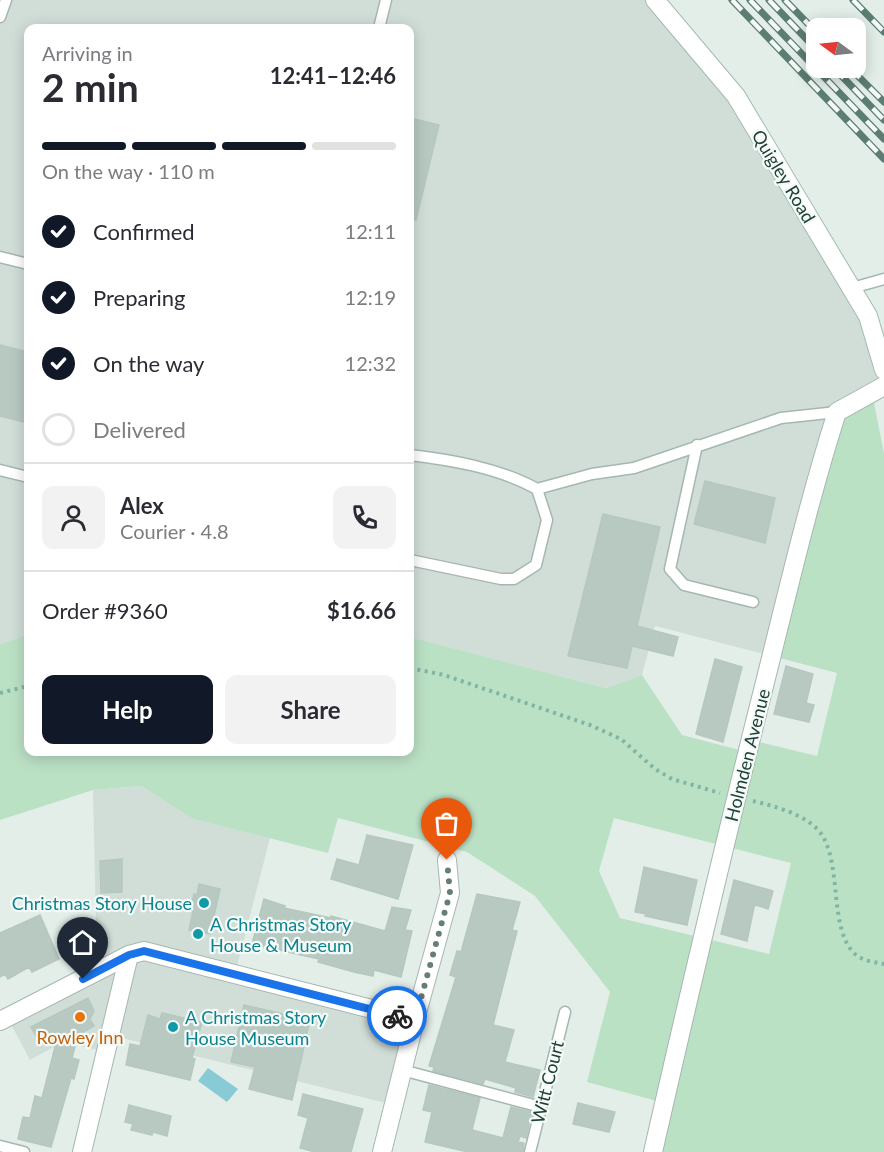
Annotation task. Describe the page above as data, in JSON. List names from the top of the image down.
{
  "streets": {
    "street": ["Quigley Road", "Holmden Avenue"],
    "lane": ["Witt Court"]
  },
  "places": [
    "Christmas Story House",
    "A Christmas Story House & Museum",
    "Rowley Inn",
    "A Christmas Story House Museum"
  ],
  "north": "left",
  "page": {
    "heading": ["2 min", "Arriving in", "12:41–12:46"],
    "panel": [
      "Alex",
      "Courier · 4.8",
      "Order #9360",
      "$16.66"
    ],
    "bar": "On the way · 110 m",
    "list": [
      ["Confirmed", "12:11"],
      ["Preparing", "12:19"],
      ["On the way", "12:32"],
      "Delivered"
    ],
    "buttons": ["Help", "Share"]
  }
}
